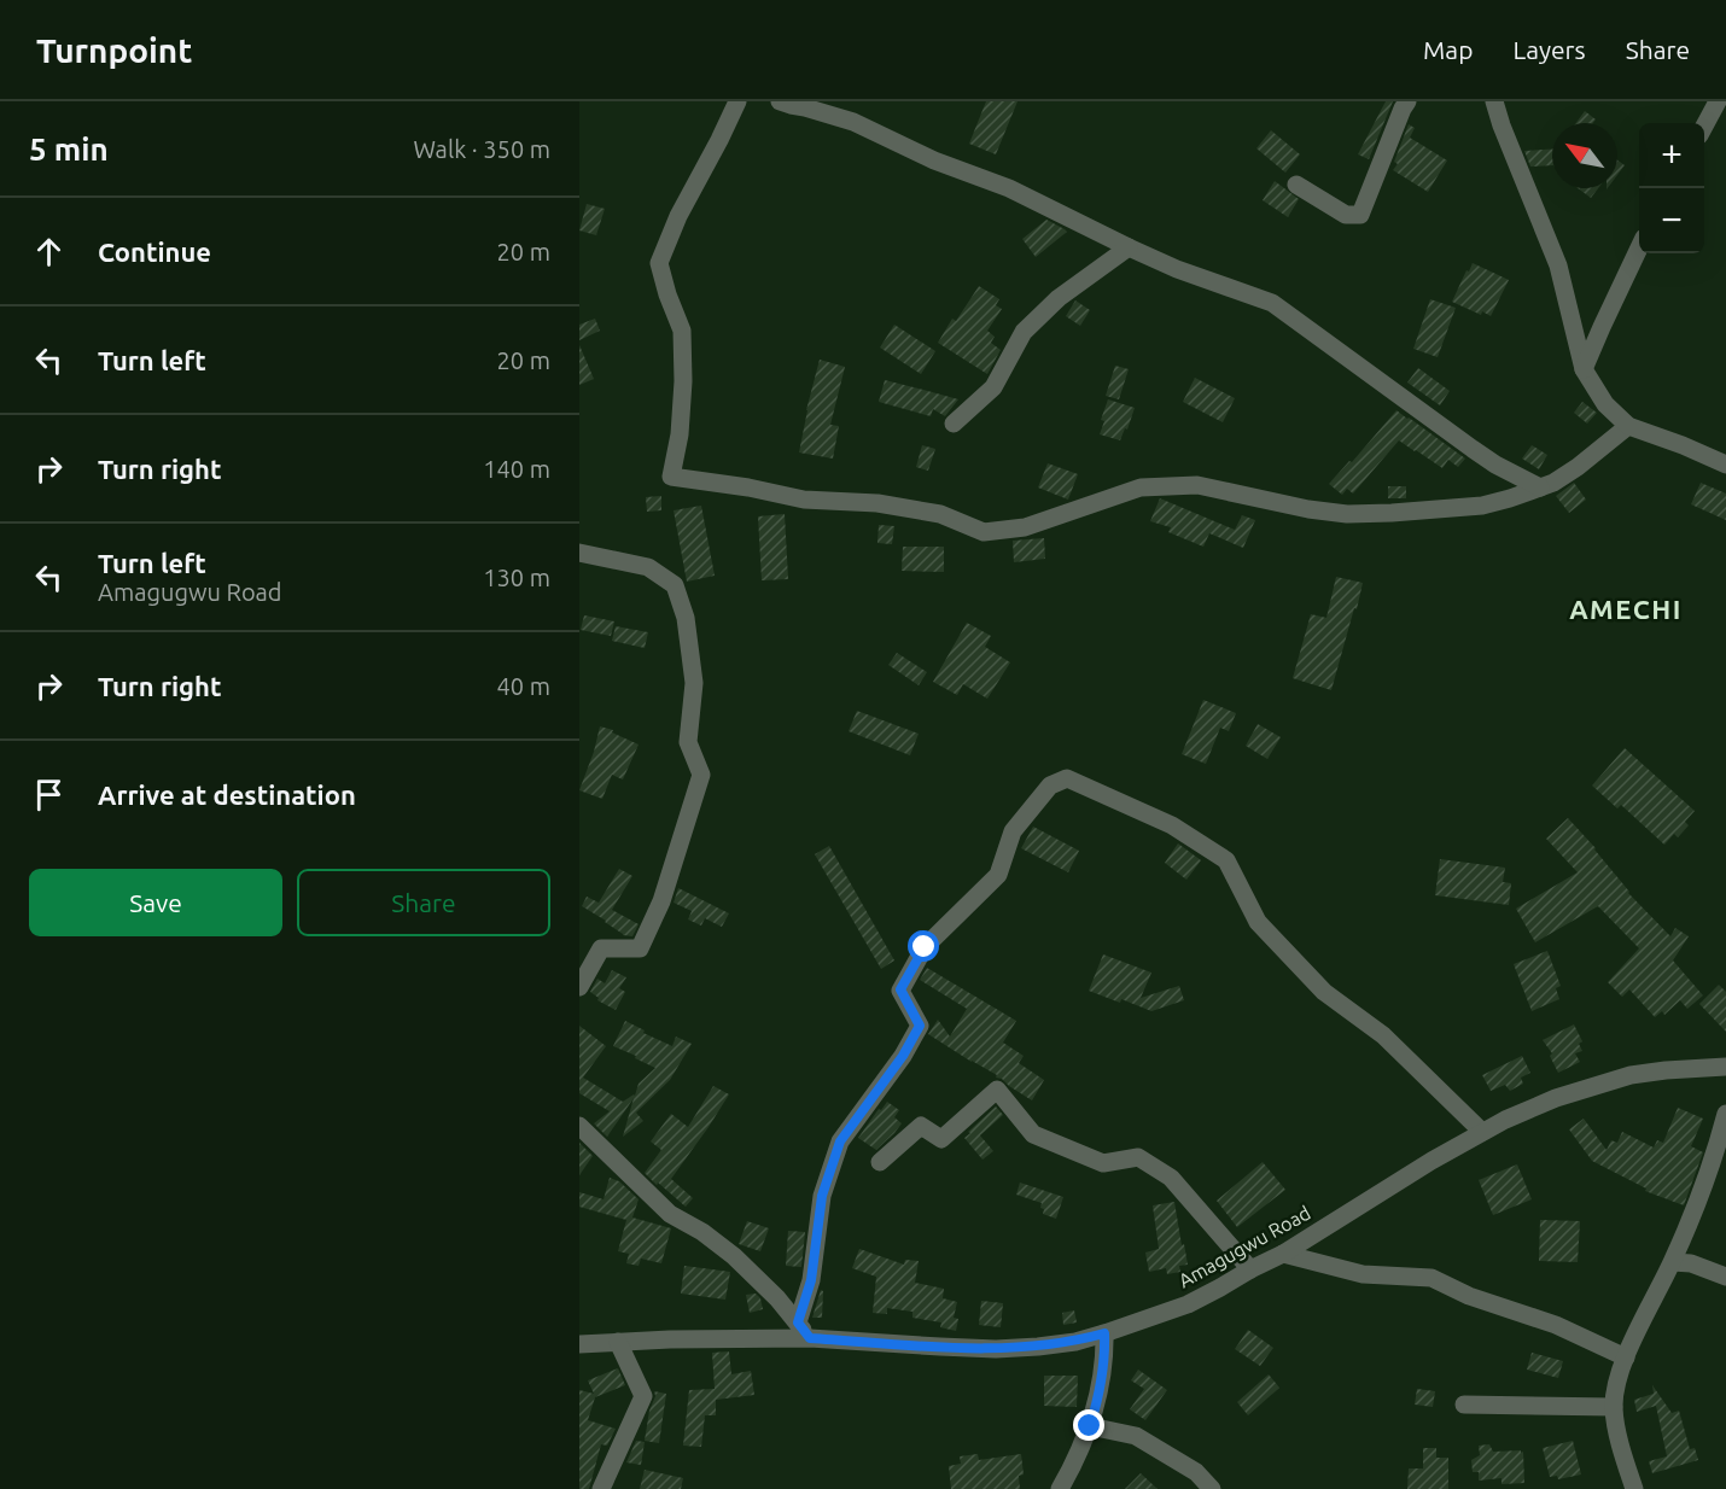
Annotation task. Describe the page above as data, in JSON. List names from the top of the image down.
{
  "streets": {
    "street": ["Amagugwu Road"]
  },
  "districts": ["AMECHI"],
  "north": "top left",
  "page": {
    "header": "Turnpoint",
    "nav": ["Map", "Layers", "Share"],
    "heading": ["5 min", "Walk · 350 m"],
    "map_buttons": ["+", "−"],
    "list": [
      ["Continue", "20 m"],
      ["Turn left", "20 m"],
      ["Turn right", "140 m"],
      ["Turn left", "Amagugwu Road", "130 m"],
      ["Turn right", "40 m"],
      "Arrive at destination"
    ],
    "buttons": ["Save", "Share"]
  }
}
